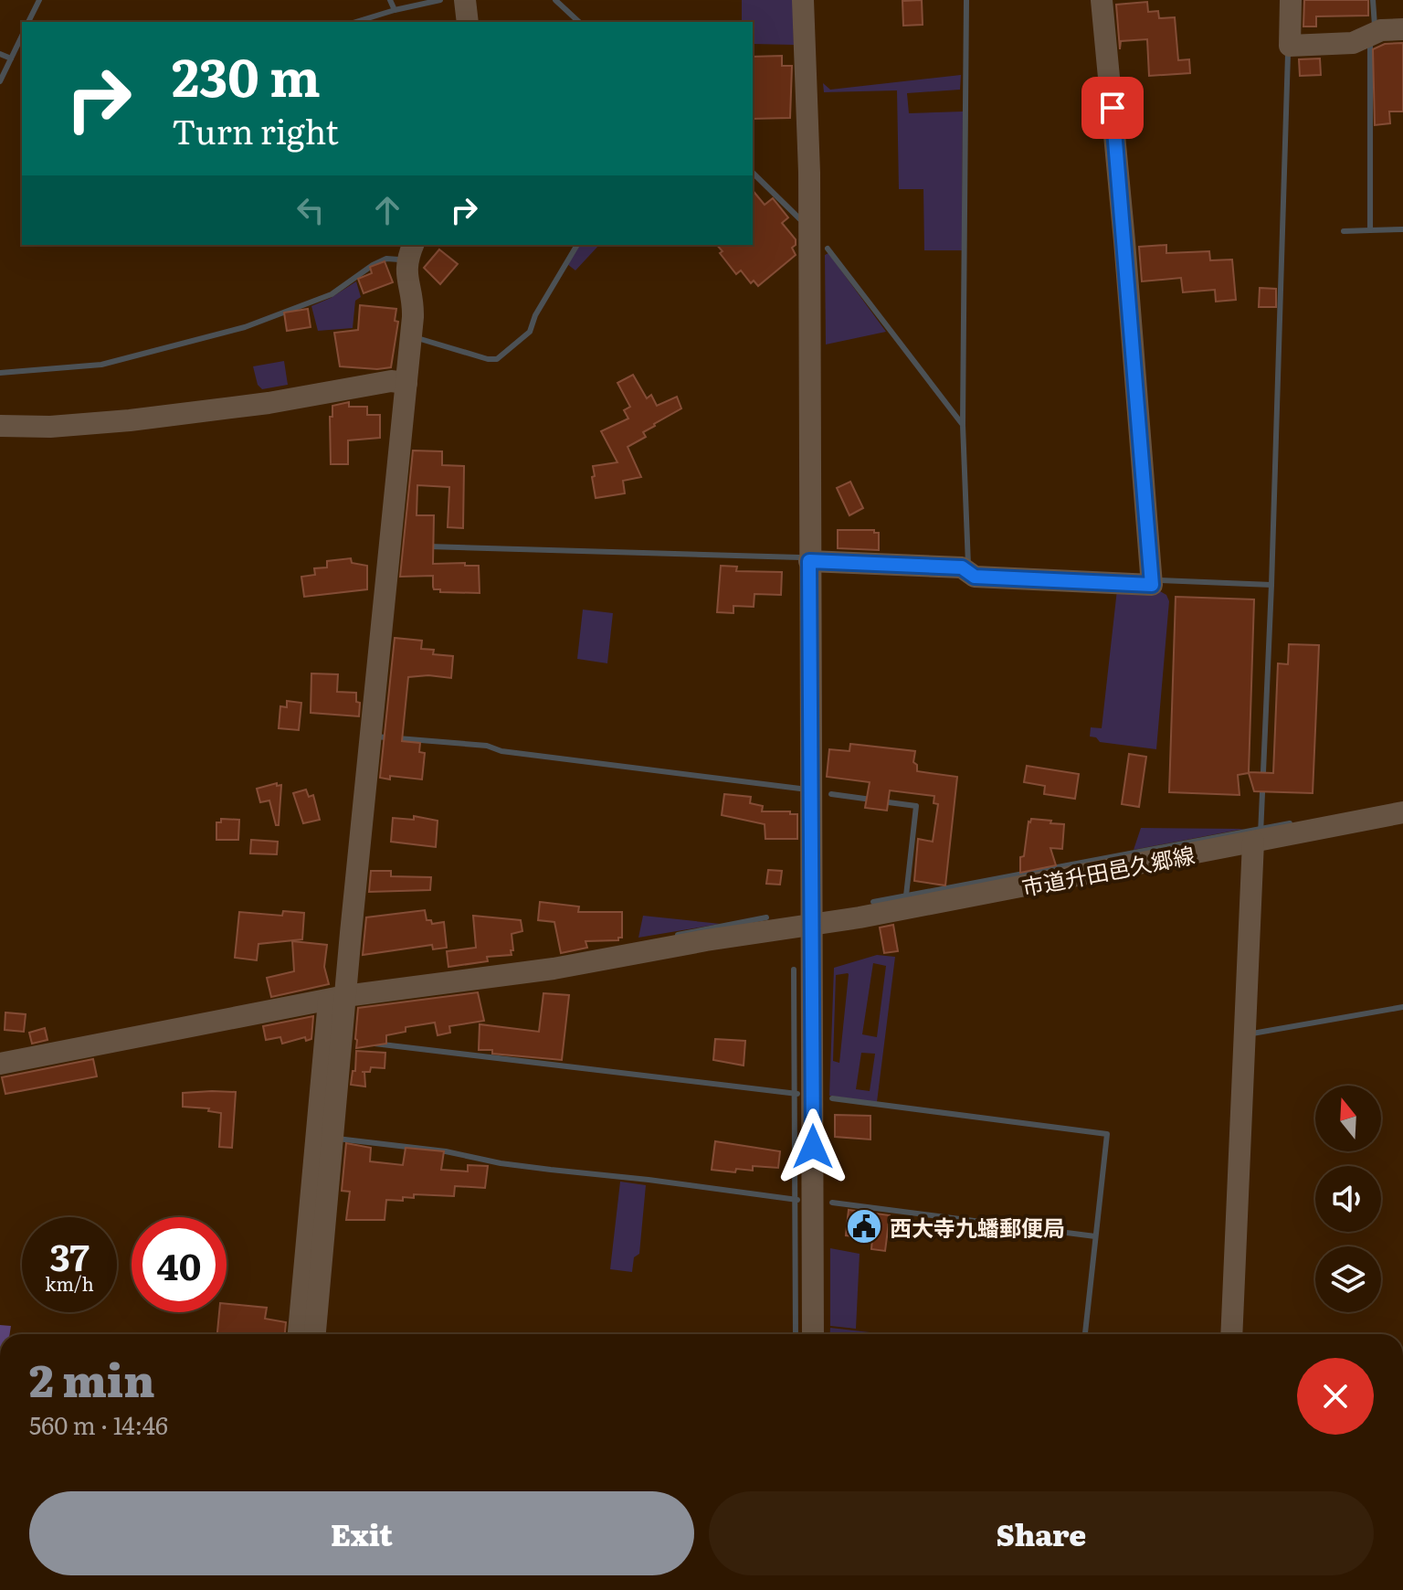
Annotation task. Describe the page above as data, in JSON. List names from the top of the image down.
{
  "streets": {
    "street": ["市道升田邑久郷線"]
  },
  "places": {
    "public building": ["西大寺九蟠郵便局"]
  },
  "north": "top",
  "page": {
    "turn": ["230 m", "Turn right"],
    "speed": "37 km/h",
    "limit": "40",
    "heading": ["2 min", "560 m · 14:46"],
    "buttons": ["Exit", "Share"]
  }
}
